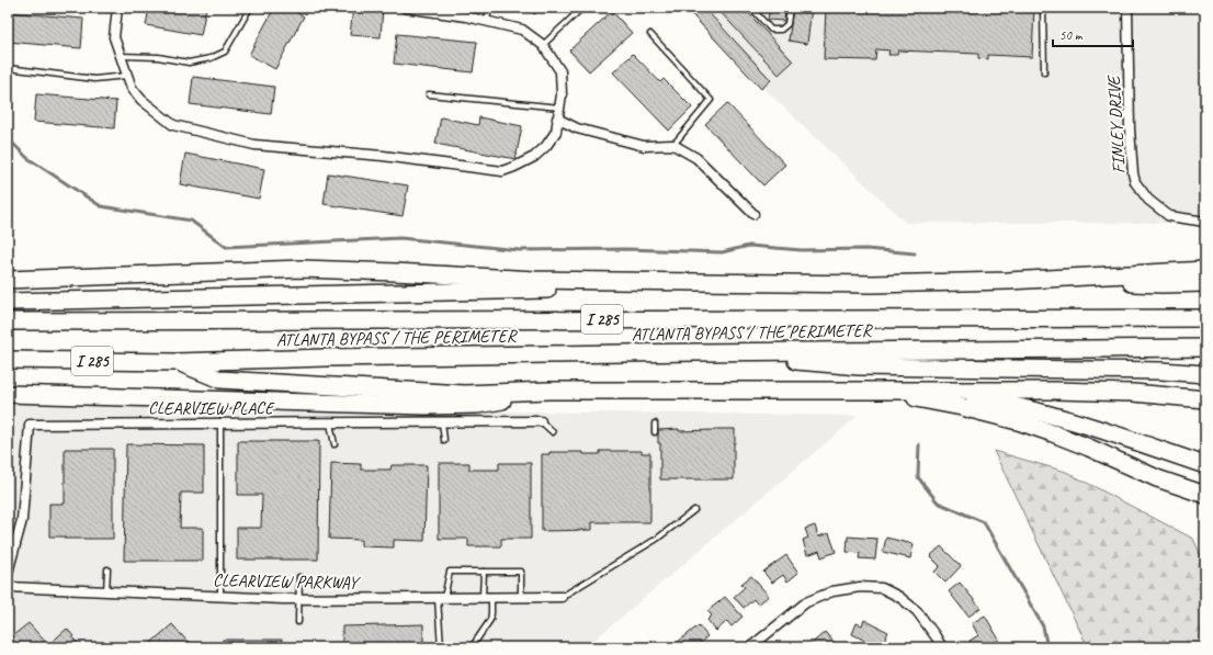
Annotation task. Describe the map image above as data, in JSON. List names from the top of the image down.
{
  "streets": {
    "highway": ["I 285", "ATLANTA BYPASS / THE PERIMETER"],
    "street": ["FINLEY DRIVE", "CLEARVIEW PLACE", "CLEARVIEW PARKWAY"]
  },
  "scale_bar": "50 m"
}
